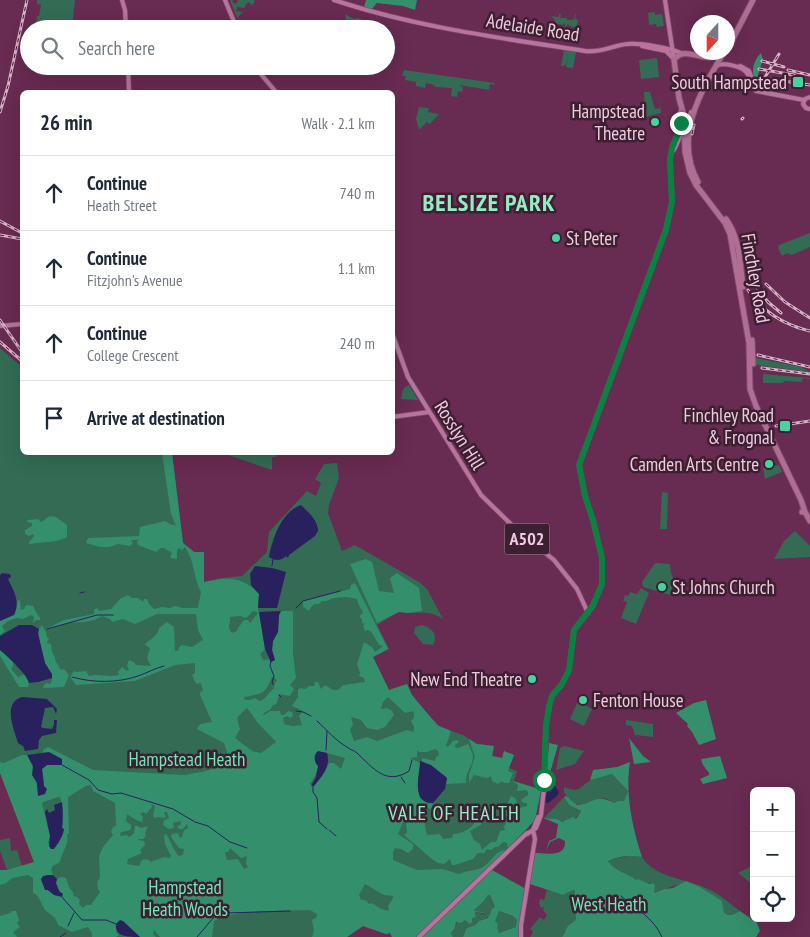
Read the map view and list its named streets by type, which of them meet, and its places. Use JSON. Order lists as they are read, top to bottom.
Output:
{
  "streets": {
    "highway": ["Adelaide Road", "Finchley Road"],
    "main road": ["Rosslyn Hill", "A502"]
  },
  "crossings": [
    ["Adelaide Road", "Finchley Road"]
  ],
  "districts": ["BELSIZE PARK", "VALE OF HEALTH"],
  "parks": ["Hampstead Heath", "Hampstead Heath Woods", "West Heath"],
  "places": {
    "transit": ["South Hampstead", "Finchley Road & Frognal"],
    "other": [
      "Hampstead Theatre",
      "St Peter",
      "Camden Arts Centre",
      "St Johns Church",
      "New End Theatre",
      "Fenton House"
    ]
  },
  "north": "bottom",
  "page": {
    "search": "Search here",
    "heading": ["26 min", "Walk · 2.1 km"],
    "list": [
      ["Continue", "Heath Street", "740 m"],
      ["Continue", "Fitzjohn's Avenue", "1.1 km"],
      ["Continue", "College Crescent", "240 m"],
      "Arrive at destination"
    ],
    "map_buttons": ["+", "−"]
  }
}
